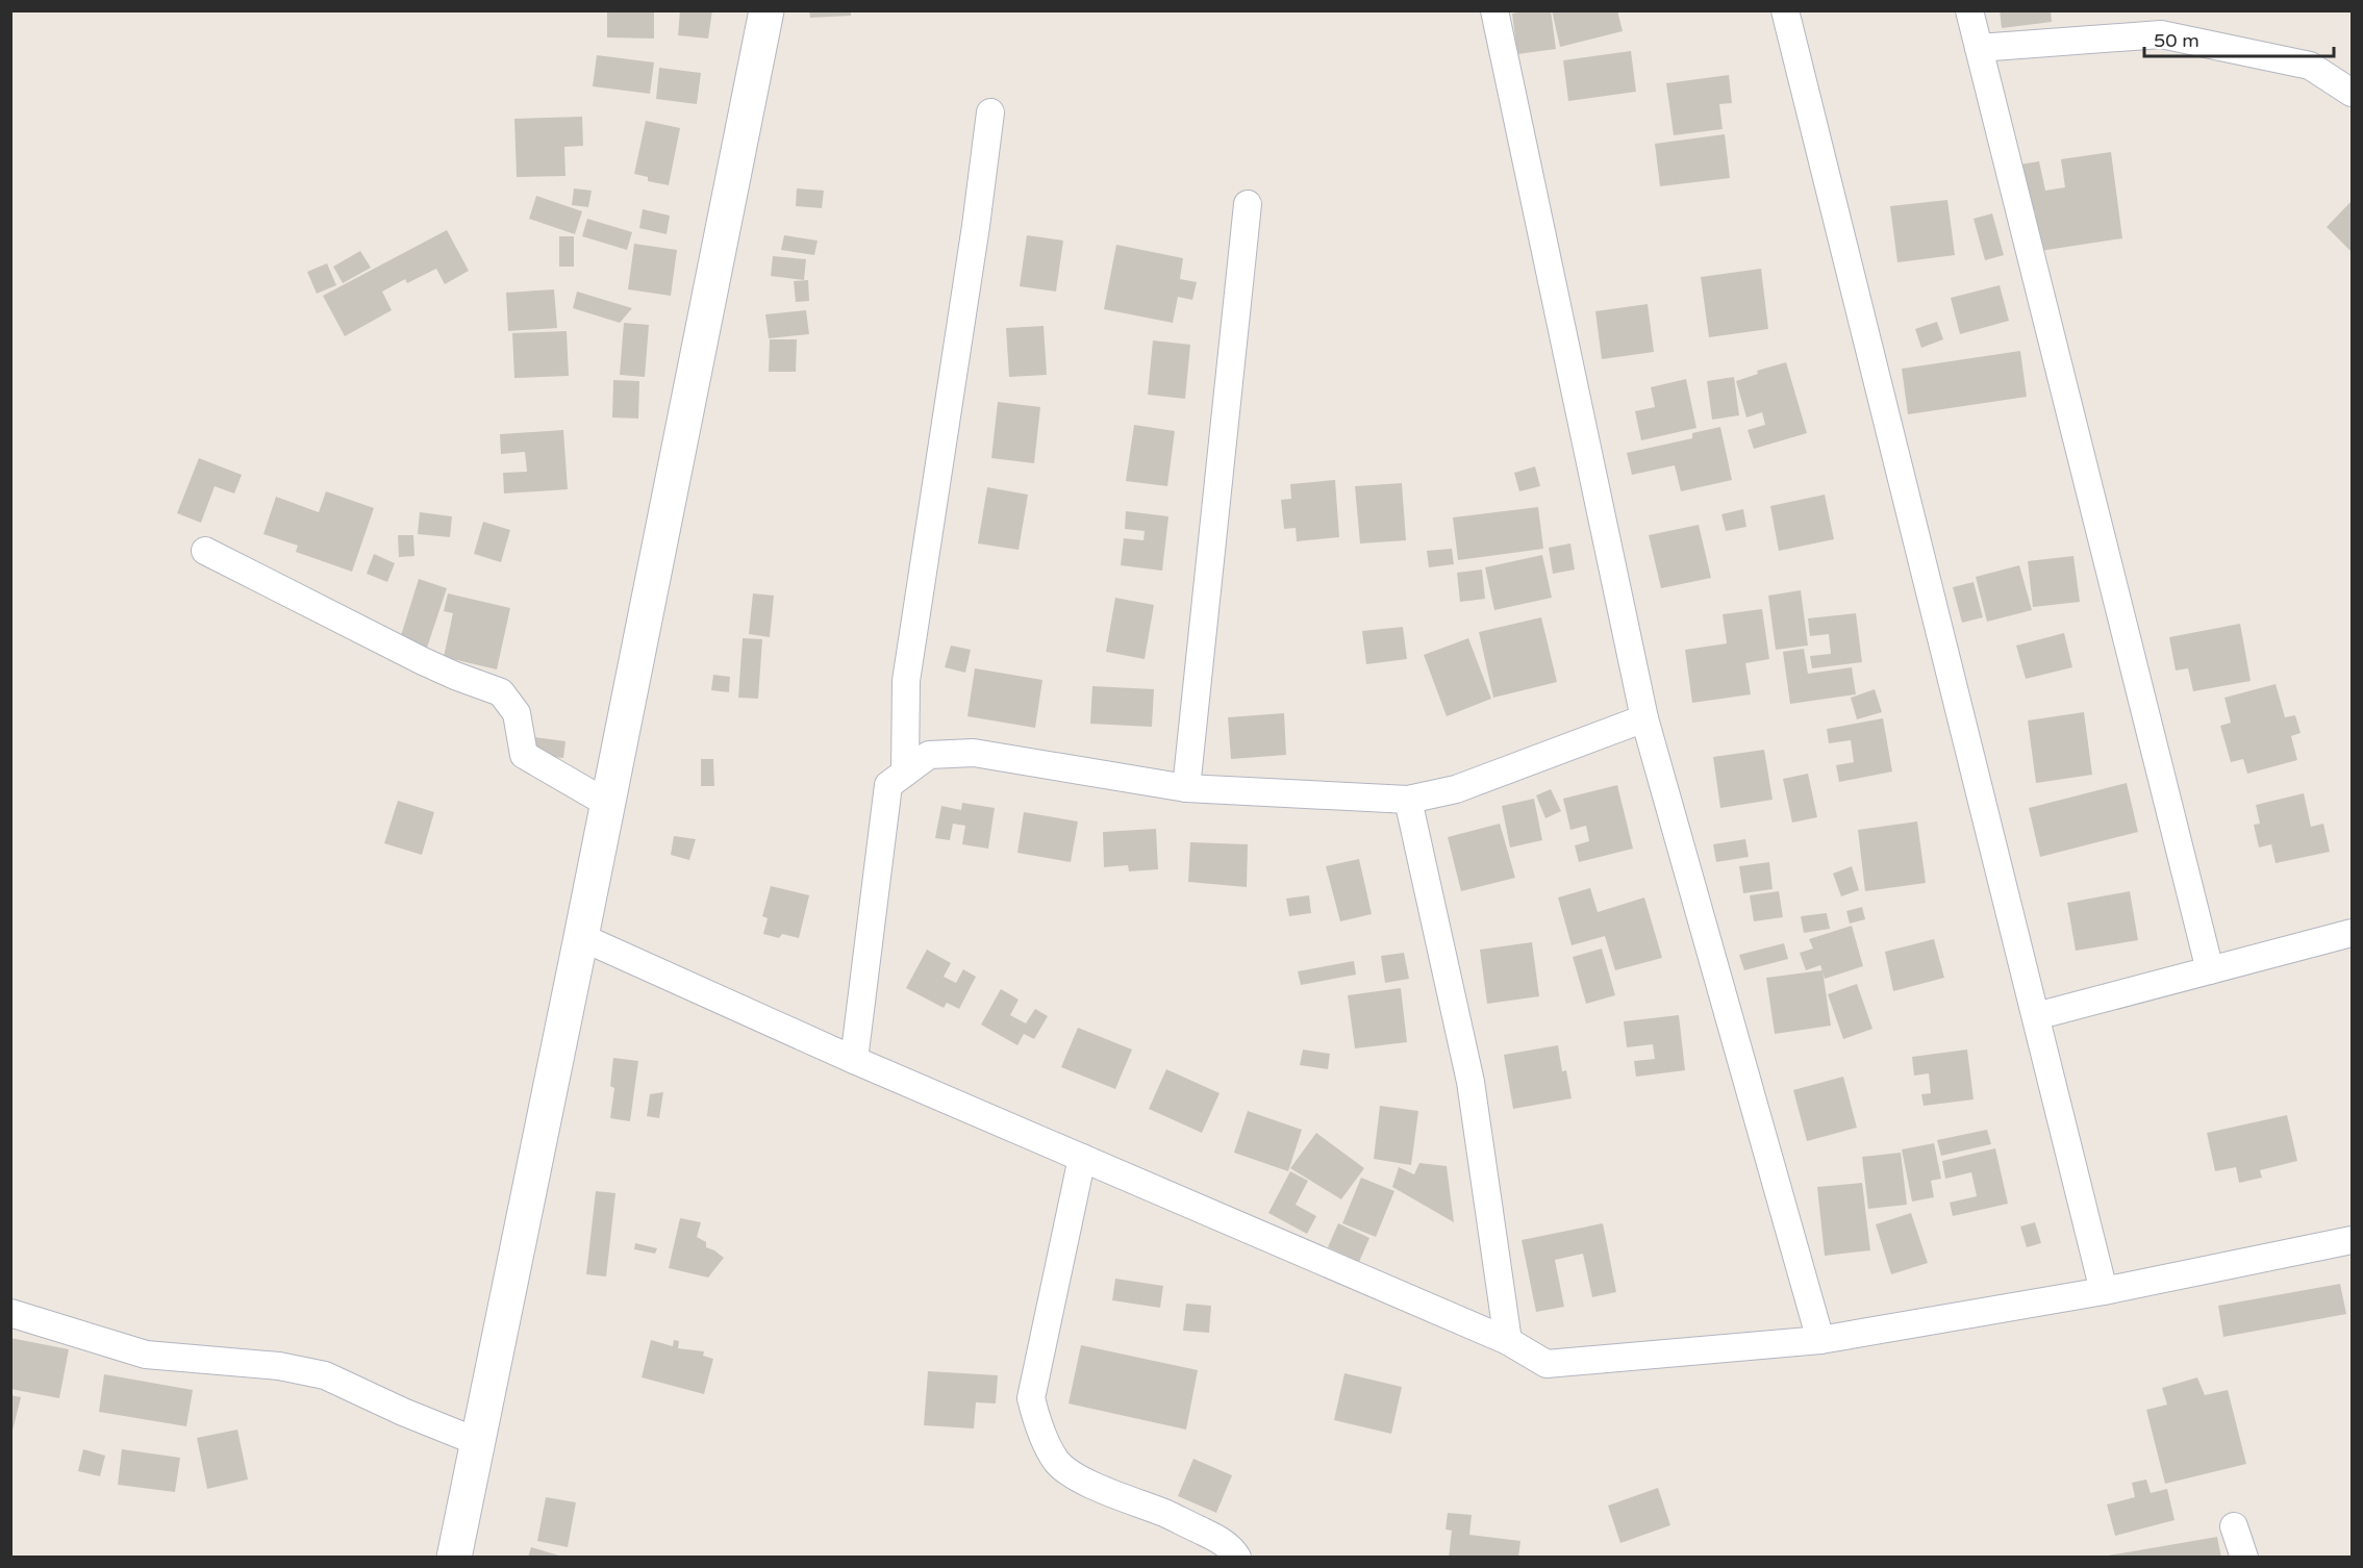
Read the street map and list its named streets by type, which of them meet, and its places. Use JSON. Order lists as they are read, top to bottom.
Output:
{
  "scale_bar": "50 m"
}
